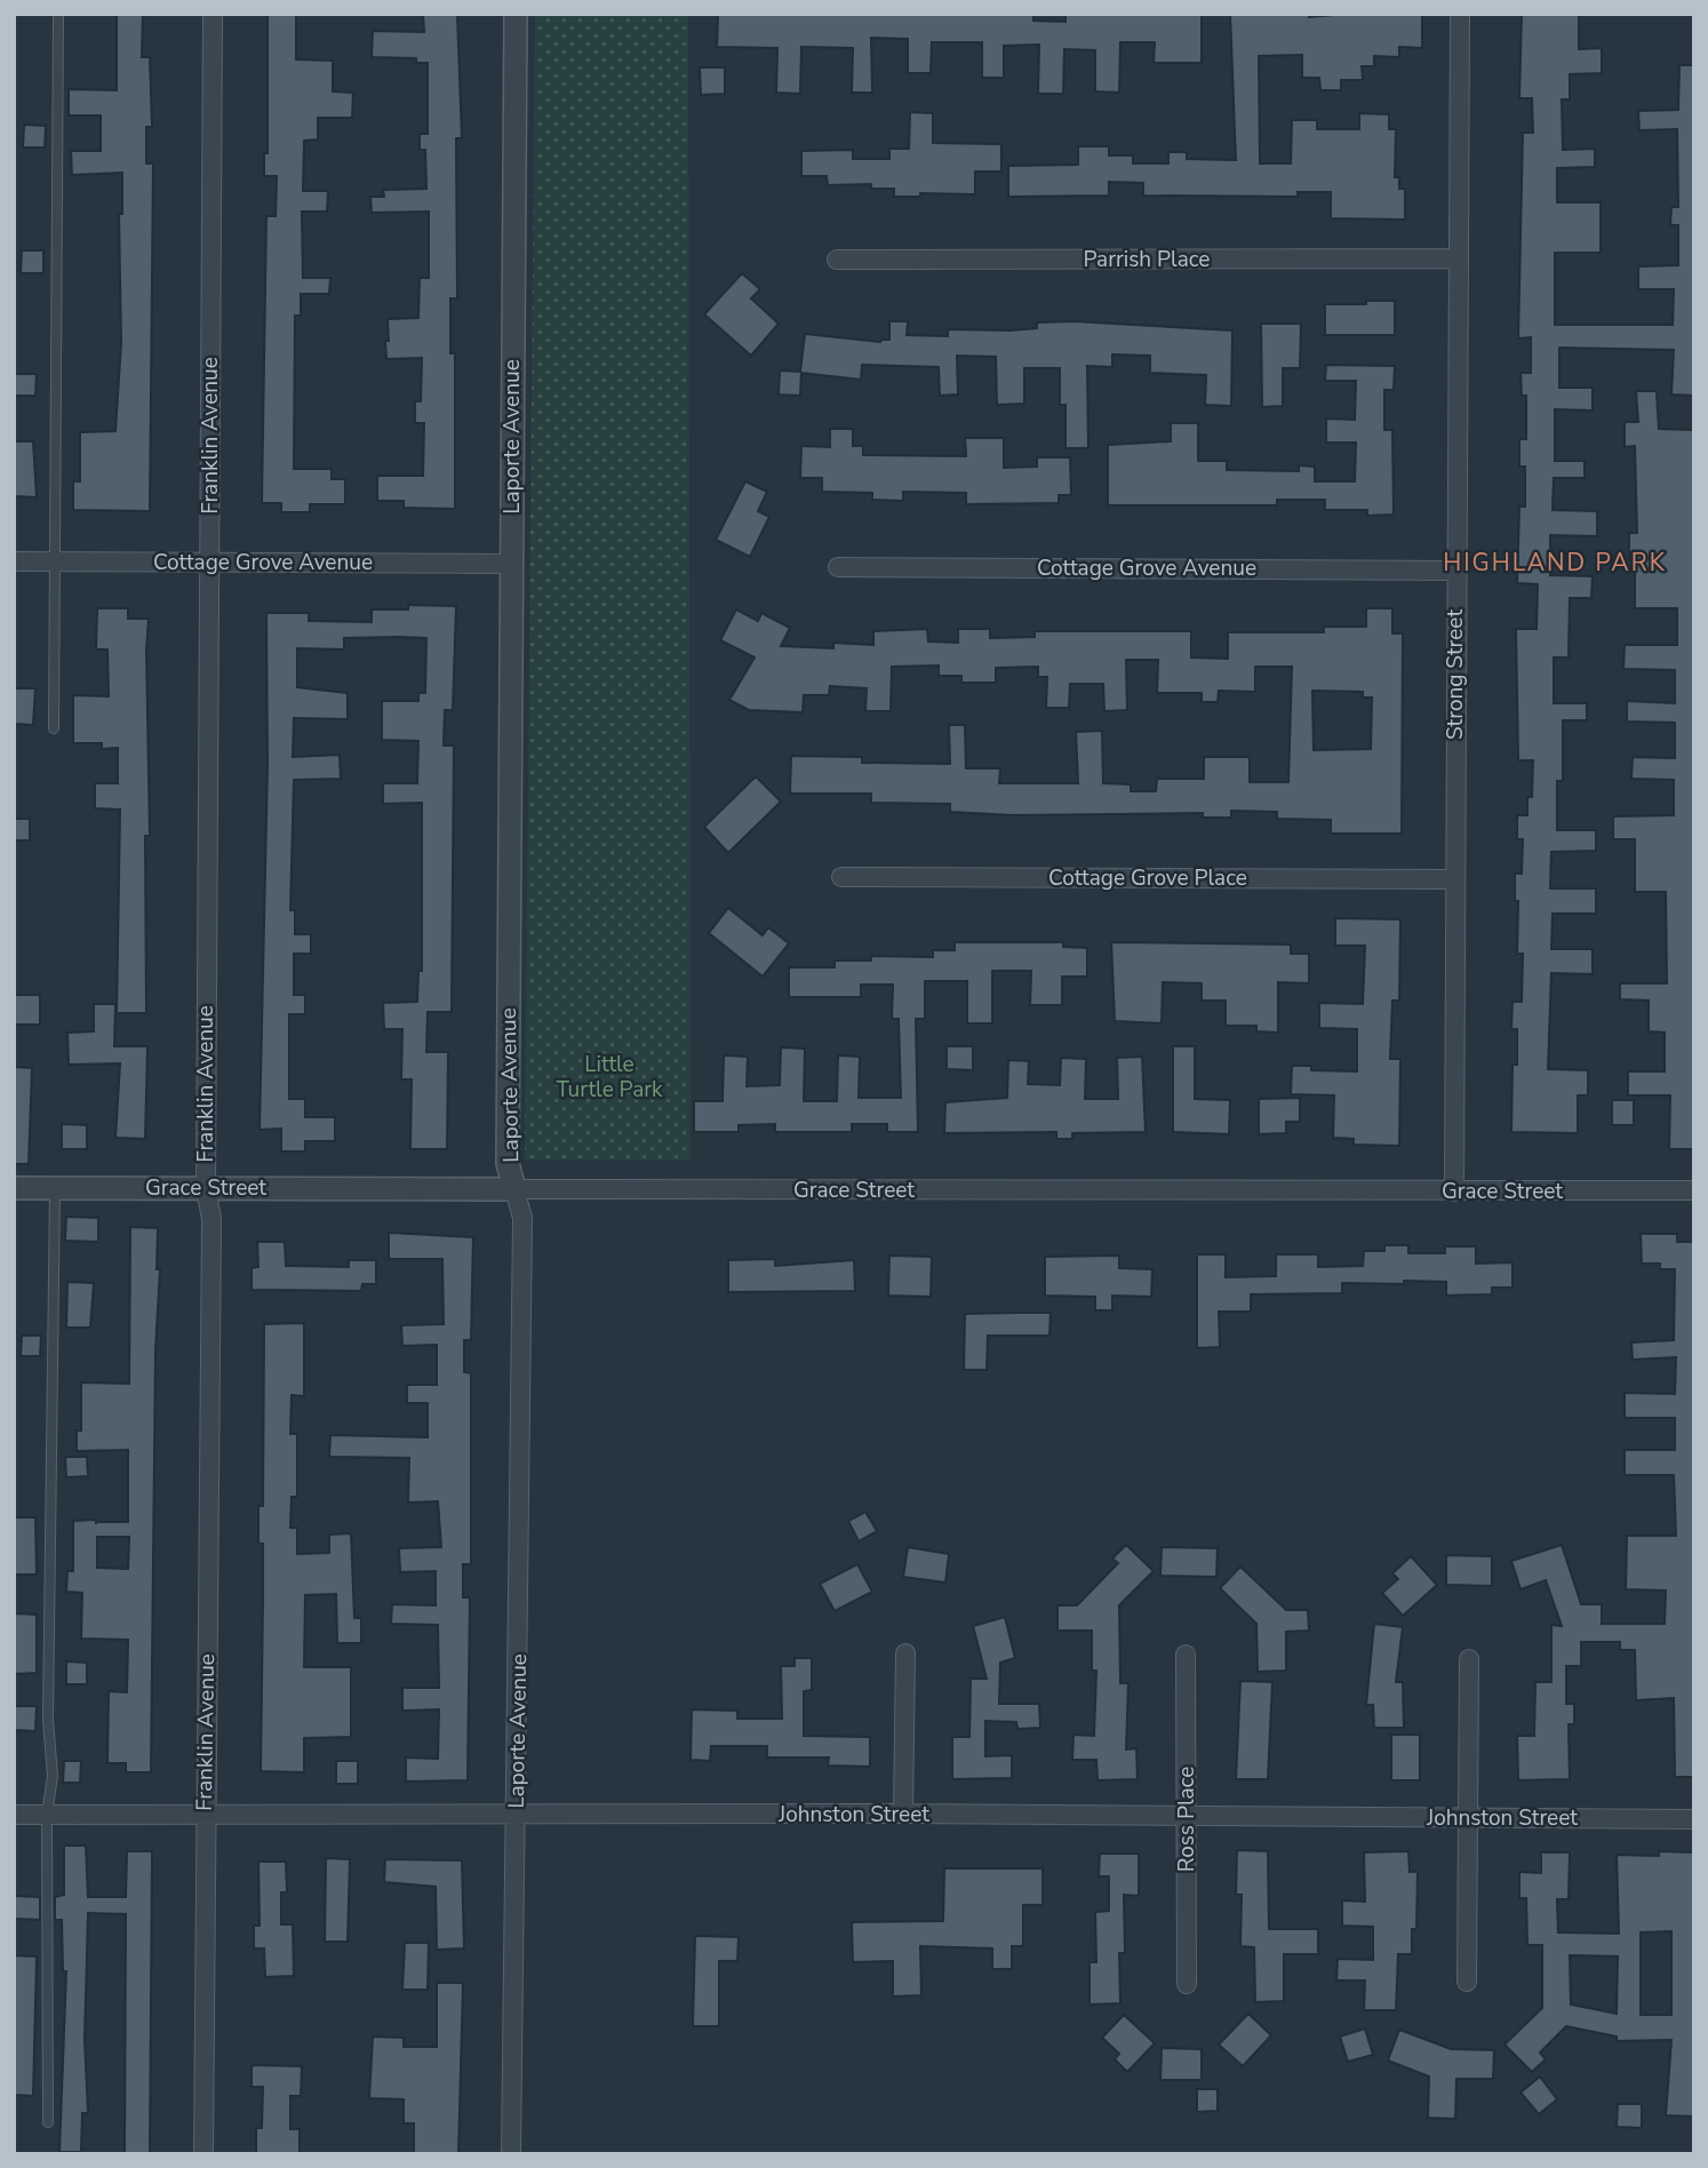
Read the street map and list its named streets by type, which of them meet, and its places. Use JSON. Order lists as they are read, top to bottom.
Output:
{
  "streets": {
    "street": [
      "Parrish Place",
      "Franklin Avenue",
      "Laporte Avenue",
      "Cottage Grove Avenue",
      "Strong Street",
      "Cottage Grove Place",
      "Grace Street",
      "Johnston Street",
      "Ross Place"
    ]
  },
  "crossings": [
    ["Parrish Place", "Strong Street"],
    ["Franklin Avenue", "Cottage Grove Avenue"],
    ["Franklin Avenue", "Grace Street"],
    ["Franklin Avenue", "Johnston Street"],
    ["Laporte Avenue", "Cottage Grove Avenue"],
    ["Laporte Avenue", "Grace Street"],
    ["Laporte Avenue", "Johnston Street"],
    ["Cottage Grove Avenue", "Strong Street"],
    ["Strong Street", "Cottage Grove Place"],
    ["Strong Street", "Grace Street"],
    ["Johnston Street", "Ross Place"]
  ],
  "districts": ["HIGHLAND PARK"],
  "parks": ["Little Turtle Park"]
}
